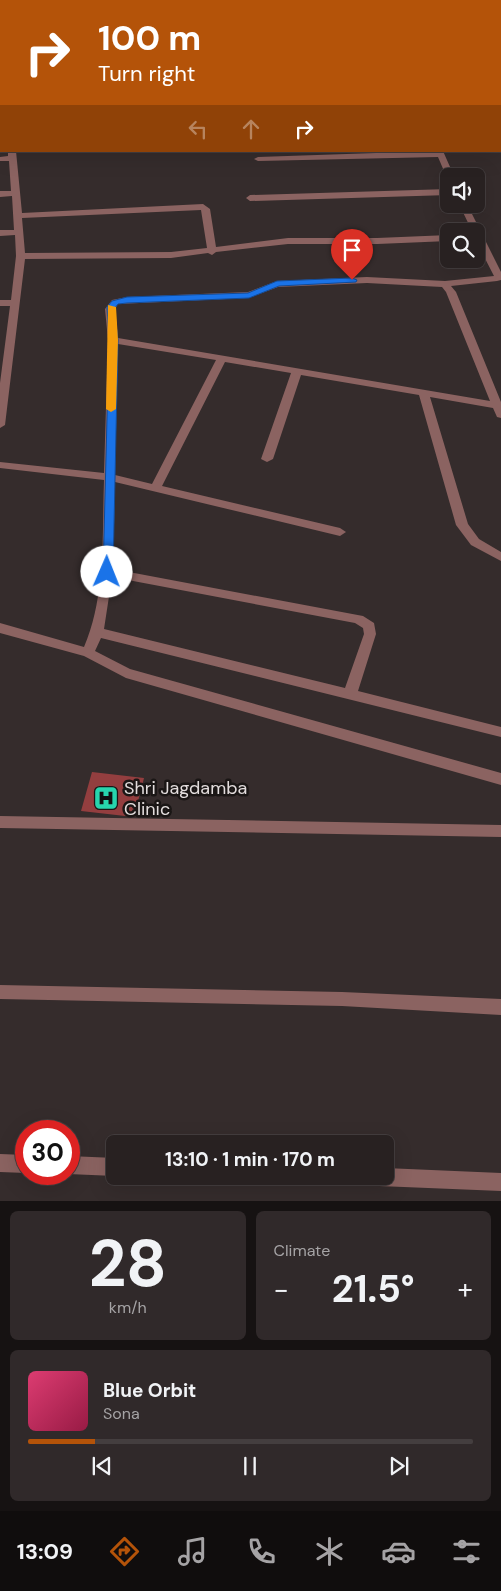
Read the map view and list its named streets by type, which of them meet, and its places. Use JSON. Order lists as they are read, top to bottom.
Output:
{
  "places": {
    "hospital": ["Shri Jagdamba Clinic"]
  },
  "page": {
    "turn": ["100 m", "Turn right"],
    "limit": "30",
    "trip": "13:10 · 1 min · 170 m",
    "tile": [
      ["28", "km/h"],
      "Climate"
    ],
    "heat": ["−", "21.5°", "+"],
    "song": ["Blue Orbit", "Sona"],
    "tabs": "13:09"
  }
}
